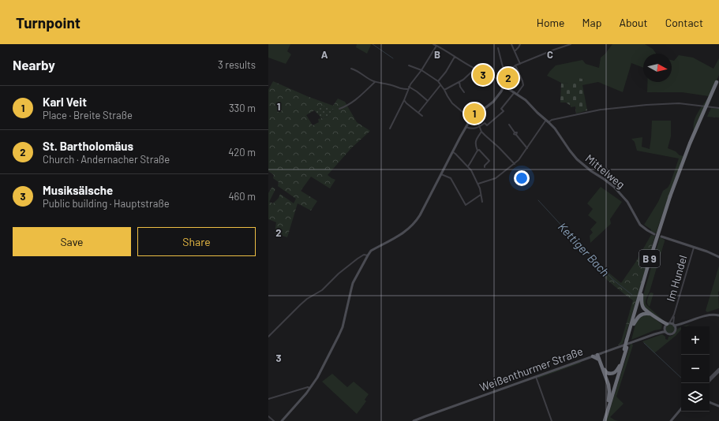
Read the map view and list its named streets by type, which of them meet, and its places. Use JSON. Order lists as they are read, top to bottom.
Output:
{
  "streets": {
    "highway": ["B 9"],
    "street": ["Mittelweg", "Im Hundel", "Weißenthurmer Straße"]
  },
  "crossings": [
    ["B 9", "Weißenthurmer Straße"],
    ["Im Hundel", "Weißenthurmer Straße"]
  ],
  "water": ["Kettiger Bach"],
  "north": "right",
  "page": {
    "header": "Turnpoint",
    "nav": [
      "Home",
      "Map",
      "About",
      "Contact"
    ],
    "heading": ["Nearby", "3 results"],
    "pins": ["3", "2", "1"],
    "list": [
      {
        "mark": "1",
        "name": "Karl Veit",
        "note": "Place · Breite Straße",
        "value": "330 m"
      },
      {
        "mark": "2",
        "name": "St. Bartholomäus",
        "note": "Church · Andernacher Straße",
        "value": "420 m"
      },
      {
        "mark": "3",
        "name": "Musiksälsche",
        "note": "Public building · Hauptstraße",
        "value": "460 m"
      }
    ],
    "buttons": ["Save", "Share"],
    "map_buttons": ["+", "−"]
  },
  "grid": {
    "columns": ["A", "B", "C"],
    "rows": ["1", "2", "3"]
  }
}
